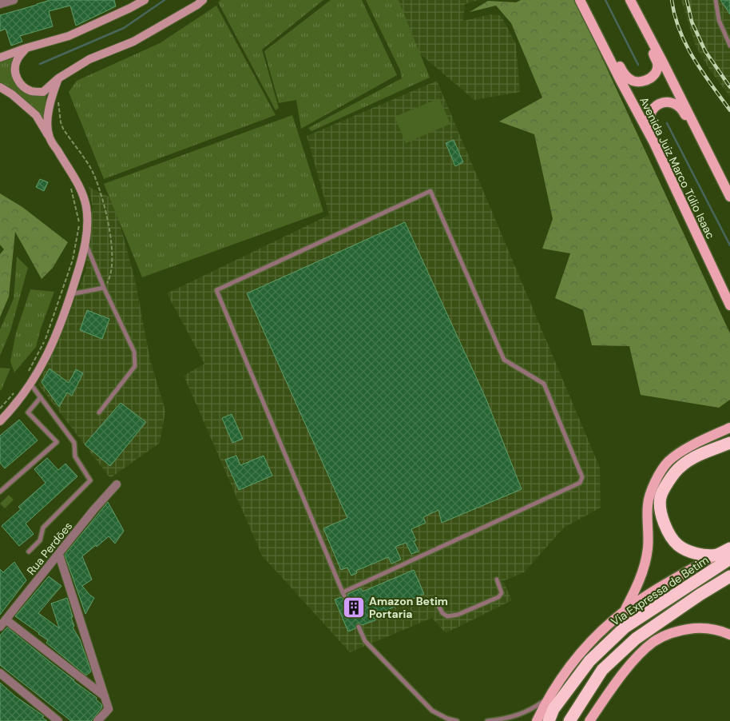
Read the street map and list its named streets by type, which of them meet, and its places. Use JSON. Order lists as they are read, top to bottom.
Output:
{
  "streets": {
    "highway": ["Via Expressa de Betim"],
    "main road": ["Avenida Juiz Marco Túlio Isaac"],
    "street": ["Rua Perdões"]
  },
  "places": {
    "building": ["Amazon Betim Portaria"]
  }
}
